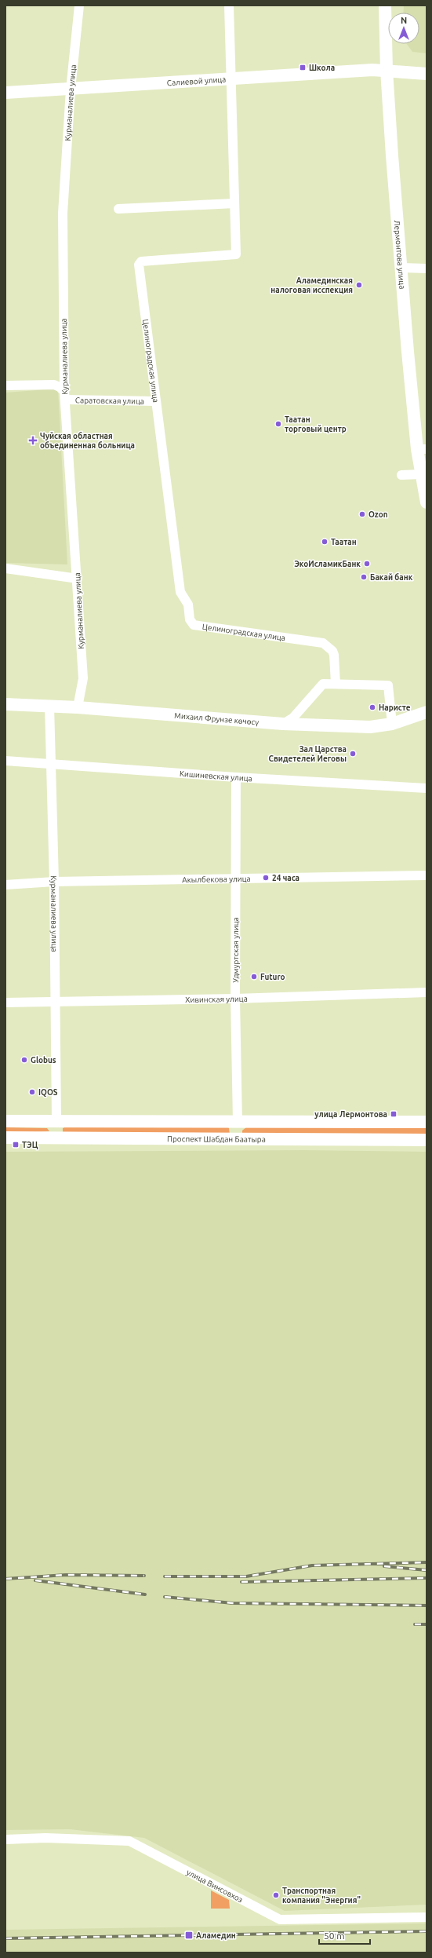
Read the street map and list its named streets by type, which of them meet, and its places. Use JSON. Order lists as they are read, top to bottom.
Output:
{
  "streets": {
    "main road": [
      "Салиевой улица",
      "Лермонтова улица",
      "Михаил Фрунзе көчөсү",
      "Проспект Шабдан Баатыра"
    ],
    "street": [
      "Курманалиева улица",
      "Целиноградская улица",
      "Саратовская улица",
      "Кишиневская улица",
      "Акылбекова улица",
      "Удмуртская улица",
      "Хивинская улица",
      "улица Винсовхоз"
    ]
  },
  "crossings": [
    ["Салиевой улица", "Курманалиева улица"],
    ["Салиевой улица", "Лермонтова улица"],
    ["Салиевой улица", "Целиноградская улица"],
    ["Курманалиева улица", "Саратовская улица"],
    ["Курманалиева улица", "Михаил Фрунзе көчөсү"],
    ["Курманалиева улица", "Кишиневская улица"],
    ["Курманалиева улица", "Акылбекова улица"],
    ["Курманалиева улица", "Хивинская улица"],
    ["Целиноградская улица", "Саратовская улица"],
    ["Кишиневская улица", "Удмуртская улица"],
    ["Акылбекова улица", "Удмуртская улица"],
    ["Удмуртская улица", "Хивинская улица"]
  ],
  "places": {
    "transit": [
      "Школа",
      "улица Лермонтова",
      "ТЭЦ",
      "Аламедин"
    ],
    "other": [
      "Аламединская налоговая исспекция",
      "Таатан торговый центр",
      "Ozon",
      "Таатан",
      "ЭкоИсламикБанк",
      "Бакай банк",
      "Наристе",
      "Зал Царства Свидетелей Иеговы",
      "24 часа",
      "Futuro",
      "Globus",
      "IQOS",
      "Транспортная компания \"Энергия\""
    ],
    "health": ["Чуйская областная объединенная больница"]
  },
  "scale_bar": "50 m",
  "north": "top"
}
